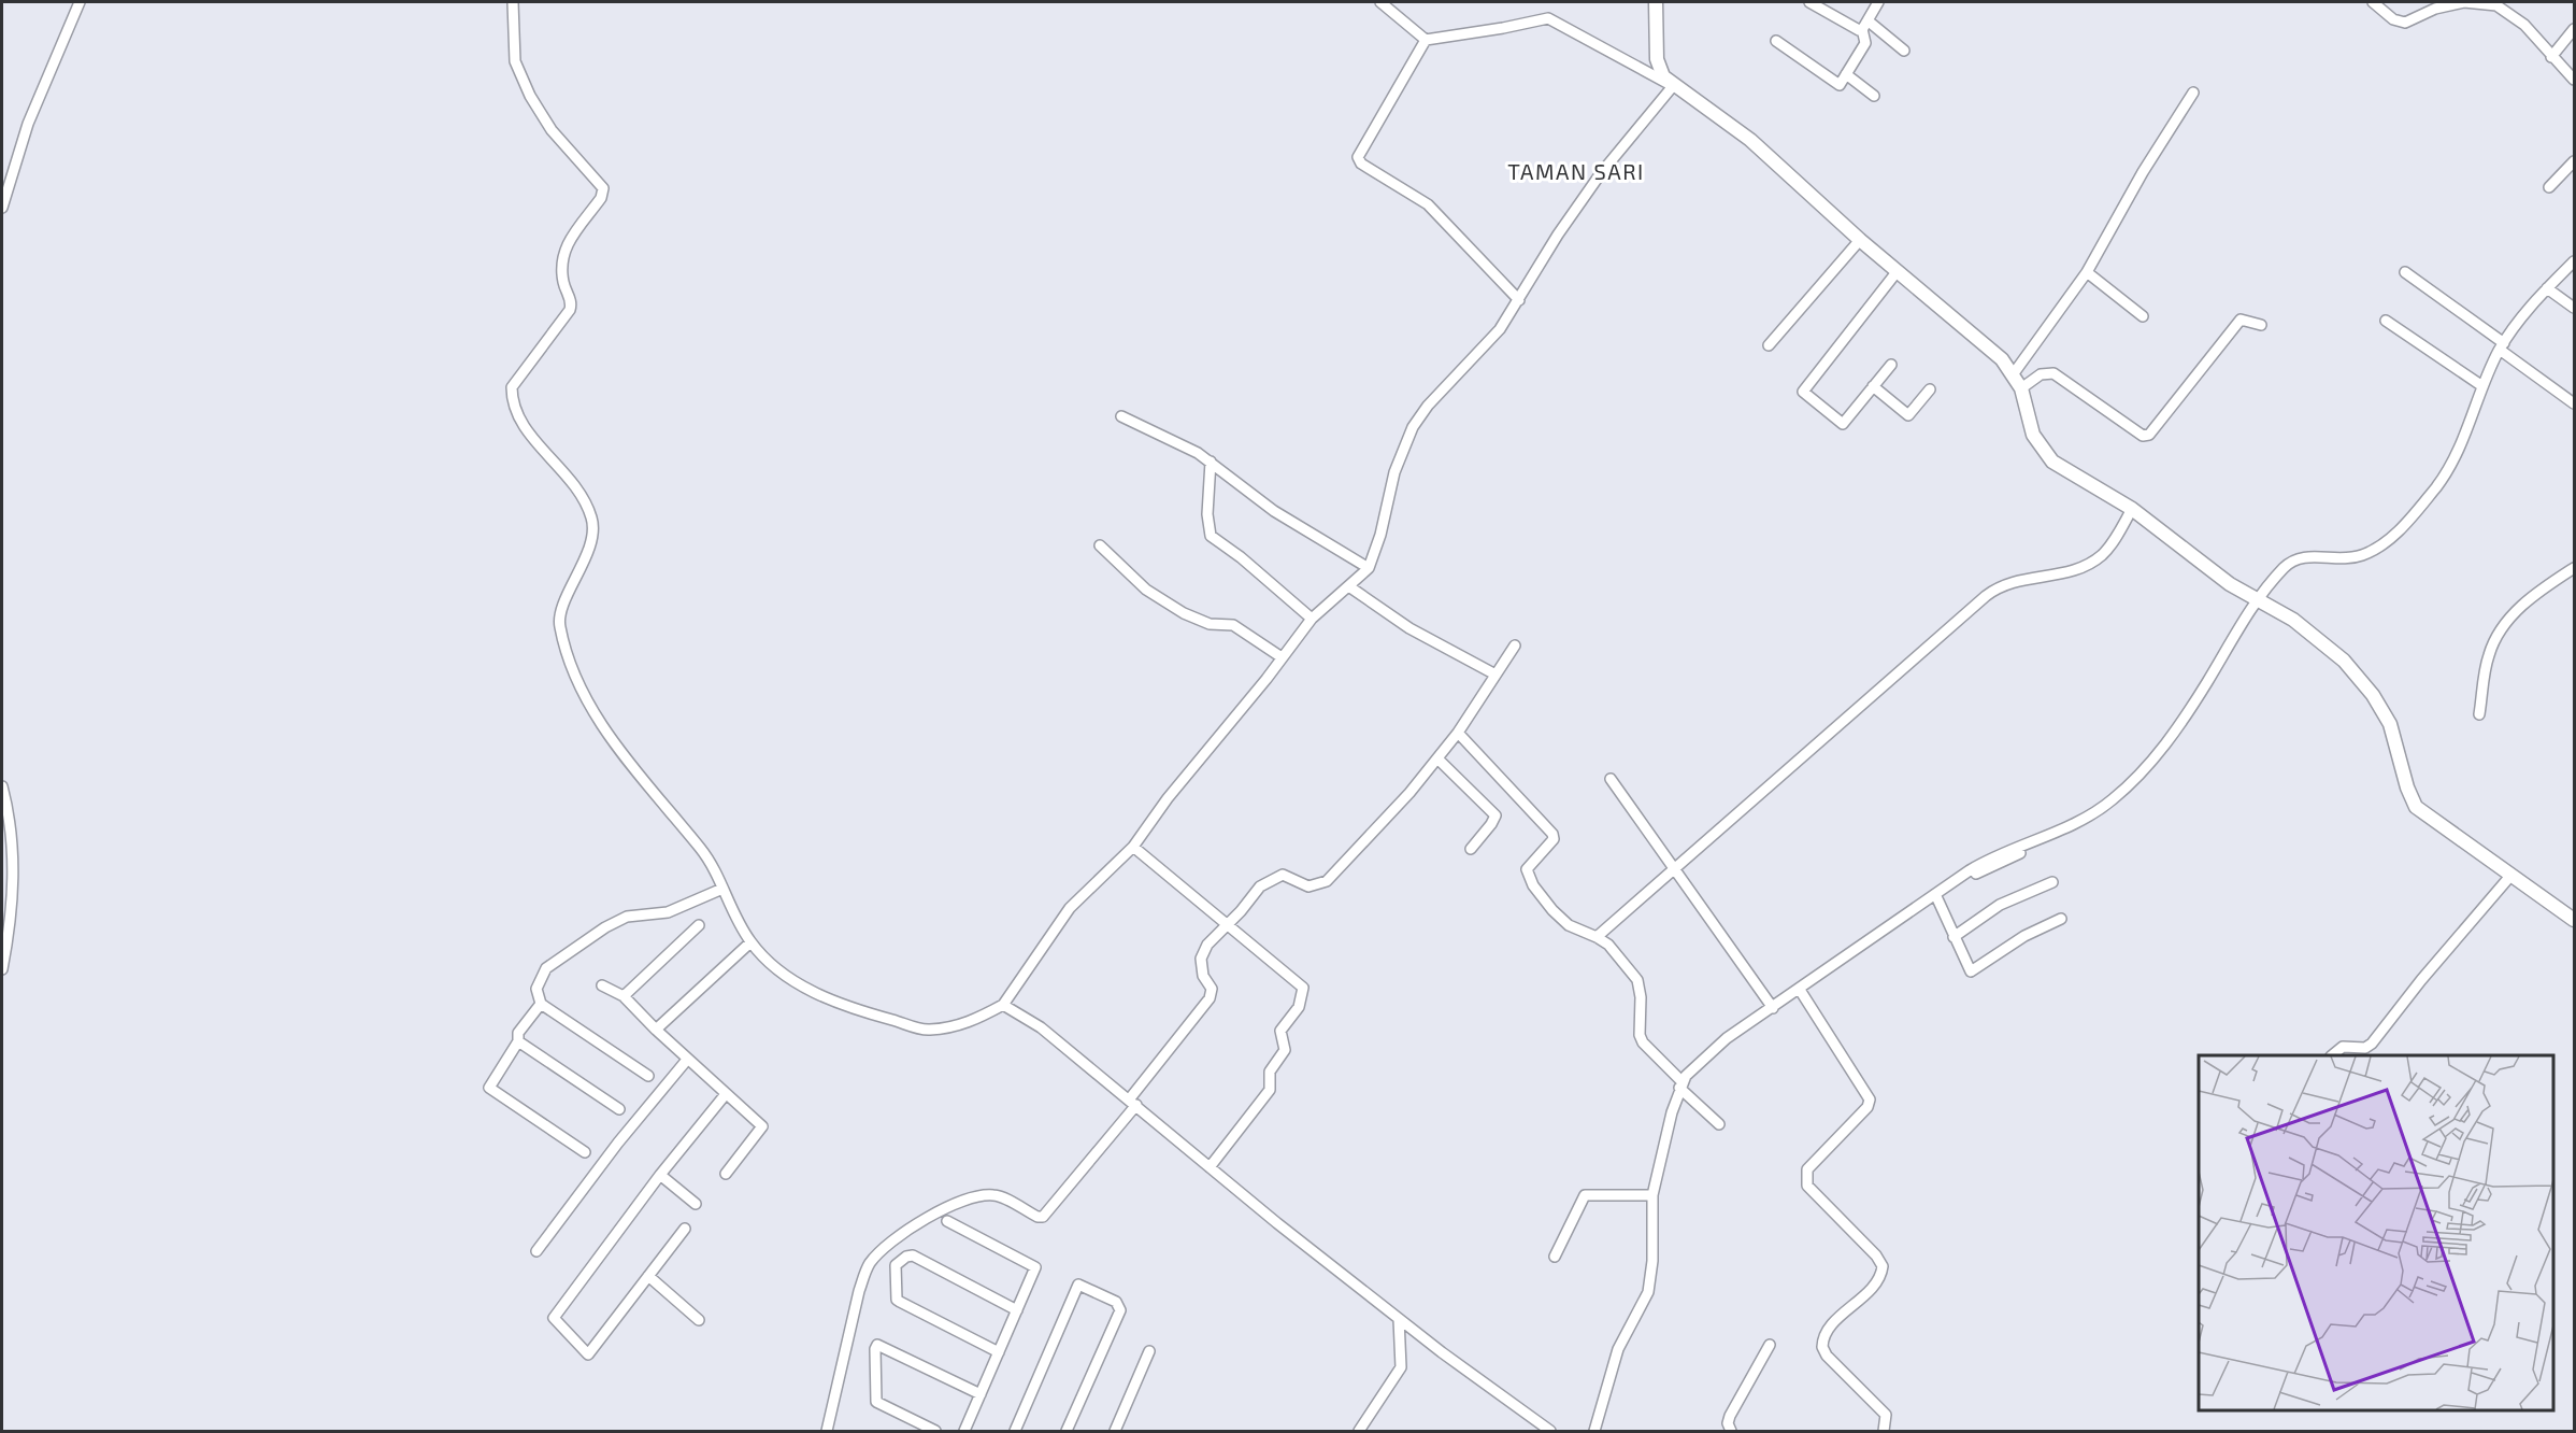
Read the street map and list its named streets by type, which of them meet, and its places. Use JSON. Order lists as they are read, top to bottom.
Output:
{
  "districts": ["TAMAN SARI"]
}
